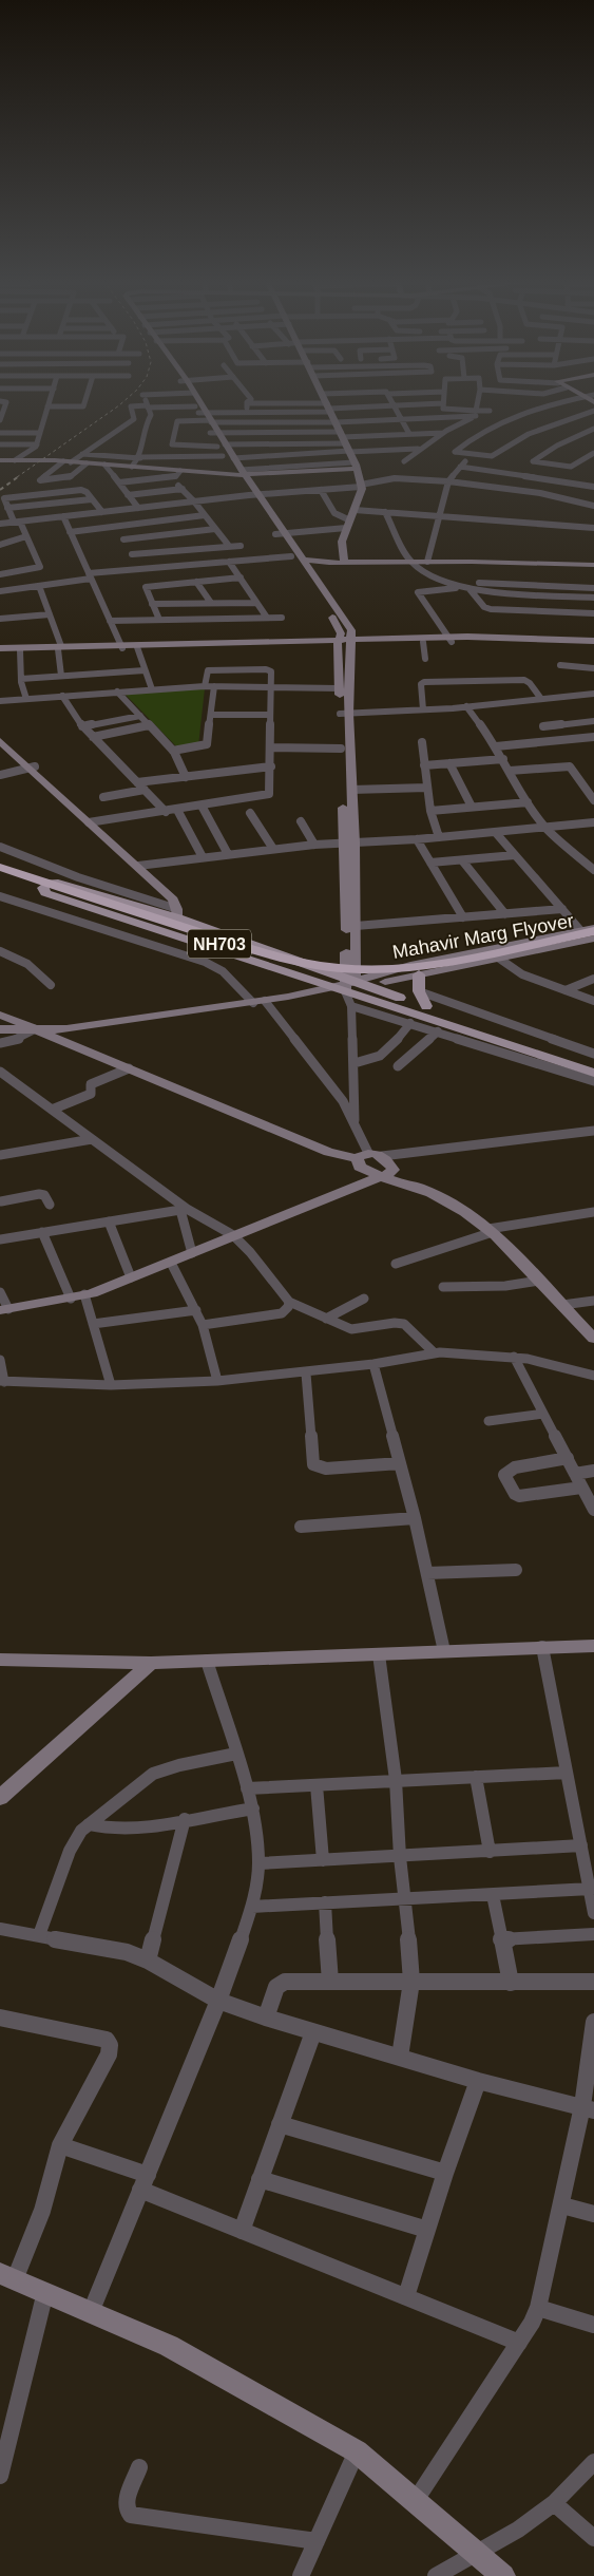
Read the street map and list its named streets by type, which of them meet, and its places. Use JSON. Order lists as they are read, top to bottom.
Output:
{
  "streets": {
    "highway": ["Mahavir Marg Flyover", "NH703"]
  },
  "crossings": [
    ["Mahavir Marg Flyover", "NH703"]
  ]
}
